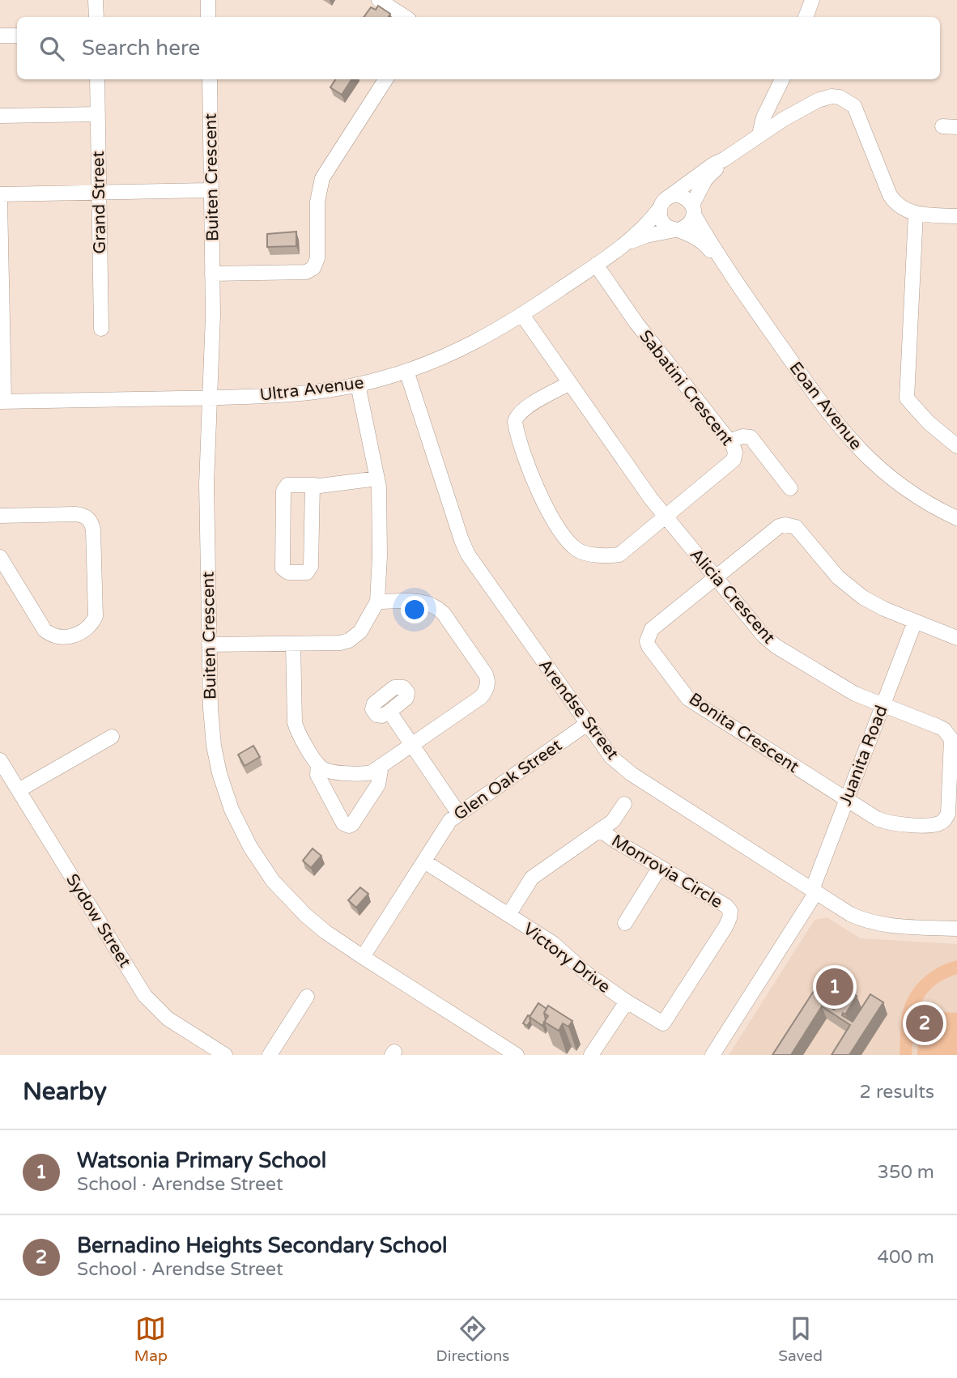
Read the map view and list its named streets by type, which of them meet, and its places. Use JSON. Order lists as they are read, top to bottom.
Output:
{
  "streets": {
    "street": [
      "Buiten Crescent",
      "Grand Street",
      "Sabatini Crescent",
      "Ultra Avenue",
      "Eoan Avenue",
      "Alicia Crescent",
      "Arendse Street",
      "Bonita Crescent",
      "Juanita Road",
      "Glen Oak Street",
      "Monrovia Circle",
      "Sydow Street",
      "Victory Drive"
    ]
  },
  "crossings": [
    ["Buiten Crescent", "Ultra Avenue"],
    ["Buiten Crescent", "Glen Oak Street"],
    ["Sabatini Crescent", "Ultra Avenue"],
    ["Sabatini Crescent", "Alicia Crescent"],
    ["Ultra Avenue", "Eoan Avenue"],
    ["Ultra Avenue", "Alicia Crescent"],
    ["Ultra Avenue", "Arendse Street"],
    ["Alicia Crescent", "Bonita Crescent"],
    ["Alicia Crescent", "Juanita Road"],
    ["Arendse Street", "Juanita Road"],
    ["Arendse Street", "Glen Oak Street"],
    ["Bonita Crescent", "Juanita Road"],
    ["Glen Oak Street", "Victory Drive"],
    ["Monrovia Circle", "Victory Drive"]
  ],
  "page": {
    "search": "Search here",
    "pins": ["1", "2"],
    "heading": ["Nearby", "2 results"],
    "list": [
      {
        "mark": "1",
        "name": "Watsonia Primary School",
        "note": "School · Arendse Street",
        "value": "350 m"
      },
      {
        "mark": "2",
        "name": "Bernadino Heights Secondary School",
        "note": "School · Arendse Street",
        "value": "400 m"
      }
    ],
    "nav": ["Map", "Directions", "Saved"]
  }
}
